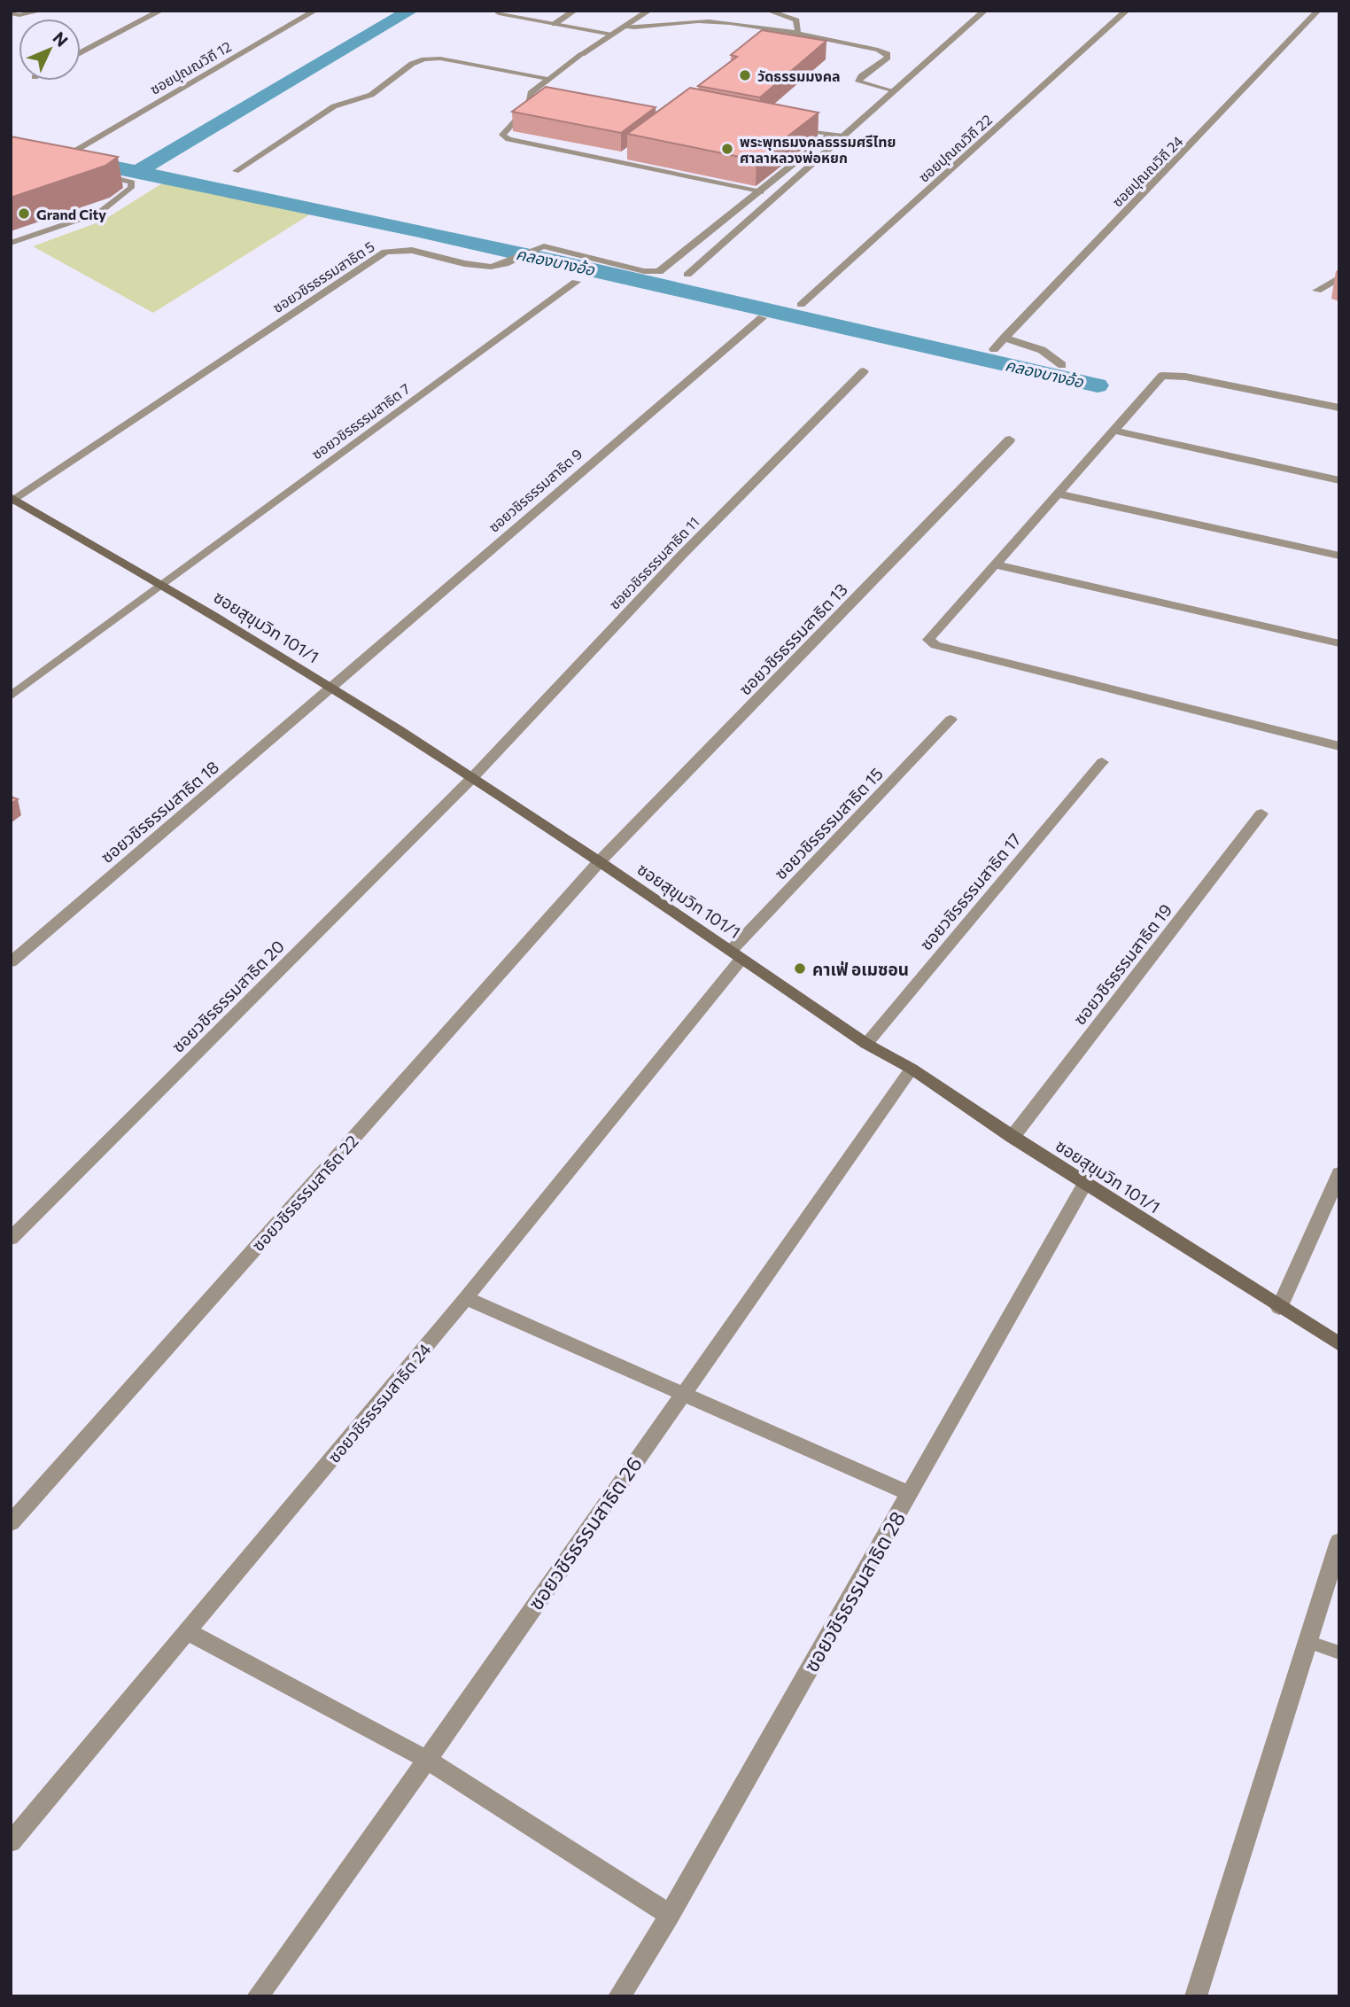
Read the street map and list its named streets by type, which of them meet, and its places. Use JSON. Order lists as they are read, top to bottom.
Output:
{
  "streets": {
    "street": [
      "ซอยปุณณวิถี 12",
      "ซอยปุณณวิถี 22",
      "ซอยปุณณวิถี 24",
      "ซอยวชิรธรรมสาธิต 5",
      "ซอยวชิรธรรมสาธิต 7",
      "ซอยวชิรธรรมสาธิต 9",
      "ซอยวชิรธรรมสาธิต 11",
      "ซอยสุขุมวิท 101/1",
      "ซอยวชิรธรรมสาธิต 13",
      "ซอยวชิรธรรมสาธิต 18",
      "ซอยวชิรธรรมสาธิต 15",
      "ซอยวชิรธรรมสาธิต 17",
      "ซอยวชิรธรรมสาธิต 19",
      "ซอยวชิรธรรมสาธิต 20",
      "ซอยวชิรธรรมสาธิต 22",
      "ซอยวชิรธรรมสาธิต 24",
      "ซอยวชิรธรรมสาธิต 26",
      "ซอยวชิรธรรมสาธิต 28"
    ]
  },
  "crossings": [
    ["ซอยวชิรธรรมสาธิต 5", "ซอยสุขุมวิท 101/1"],
    ["ซอยวชิรธรรมสาธิต 7", "ซอยสุขุมวิท 101/1"],
    ["ซอยวชิรธรรมสาธิต 9", "ซอยสุขุมวิท 101/1"],
    ["ซอยวชิรธรรมสาธิต 9", "ซอยวชิรธรรมสาธิต 18"],
    ["ซอยวชิรธรรมสาธิต 11", "ซอยสุขุมวิท 101/1"],
    ["ซอยวชิรธรรมสาธิต 11", "ซอยวชิรธรรมสาธิต 20"],
    ["ซอยสุขุมวิท 101/1", "ซอยวชิรธรรมสาธิต 13"],
    ["ซอยสุขุมวิท 101/1", "ซอยวชิรธรรมสาธิต 18"],
    ["ซอยสุขุมวิท 101/1", "ซอยวชิรธรรมสาธิต 15"],
    ["ซอยสุขุมวิท 101/1", "ซอยวชิรธรรมสาธิต 17"],
    ["ซอยสุขุมวิท 101/1", "ซอยวชิรธรรมสาธิต 19"],
    ["ซอยสุขุมวิท 101/1", "ซอยวชิรธรรมสาธิต 20"],
    ["ซอยสุขุมวิท 101/1", "ซอยวชิรธรรมสาธิต 22"],
    ["ซอยสุขุมวิท 101/1", "ซอยวชิรธรรมสาธิต 24"],
    ["ซอยสุขุมวิท 101/1", "ซอยวชิรธรรมสาธิต 26"],
    ["ซอยสุขุมวิท 101/1", "ซอยวชิรธรรมสาธิต 28"],
    ["ซอยวชิรธรรมสาธิต 13", "ซอยวชิรธรรมสาธิต 22"],
    ["ซอยวชิรธรรมสาธิต 15", "ซอยวชิรธรรมสาธิต 24"]
  ],
  "water": ["คลองบางอ้อ"],
  "places": [
    "วัดธรรมมงคล",
    "พระพุทธมงคลธรรมศรีไทย ศาลาหลวงพ่อหยก",
    "Grand City",
    "คาเฟ่ อเมซอน"
  ],
  "north": "top right"
}
